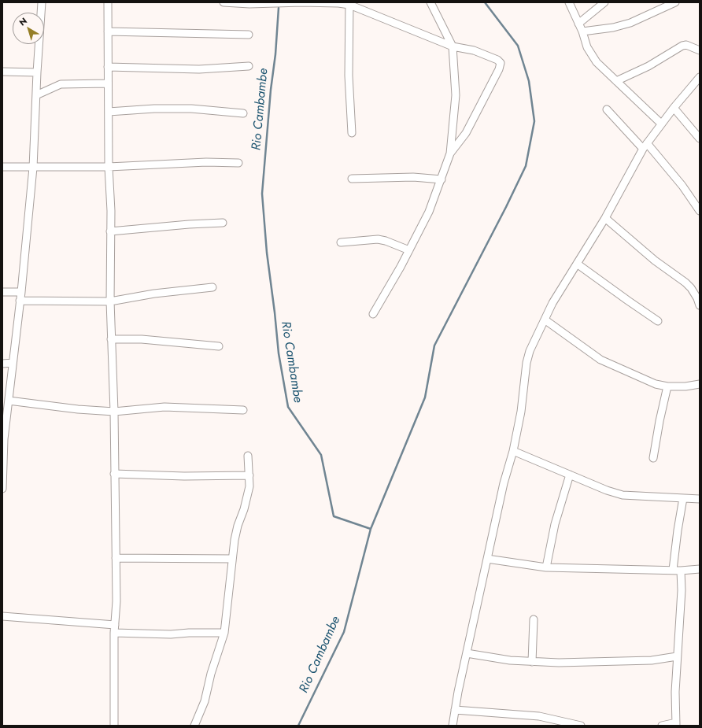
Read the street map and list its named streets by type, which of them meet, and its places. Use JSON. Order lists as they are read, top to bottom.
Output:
{
  "water": ["Rio Cambambe"],
  "north": "top left"
}
